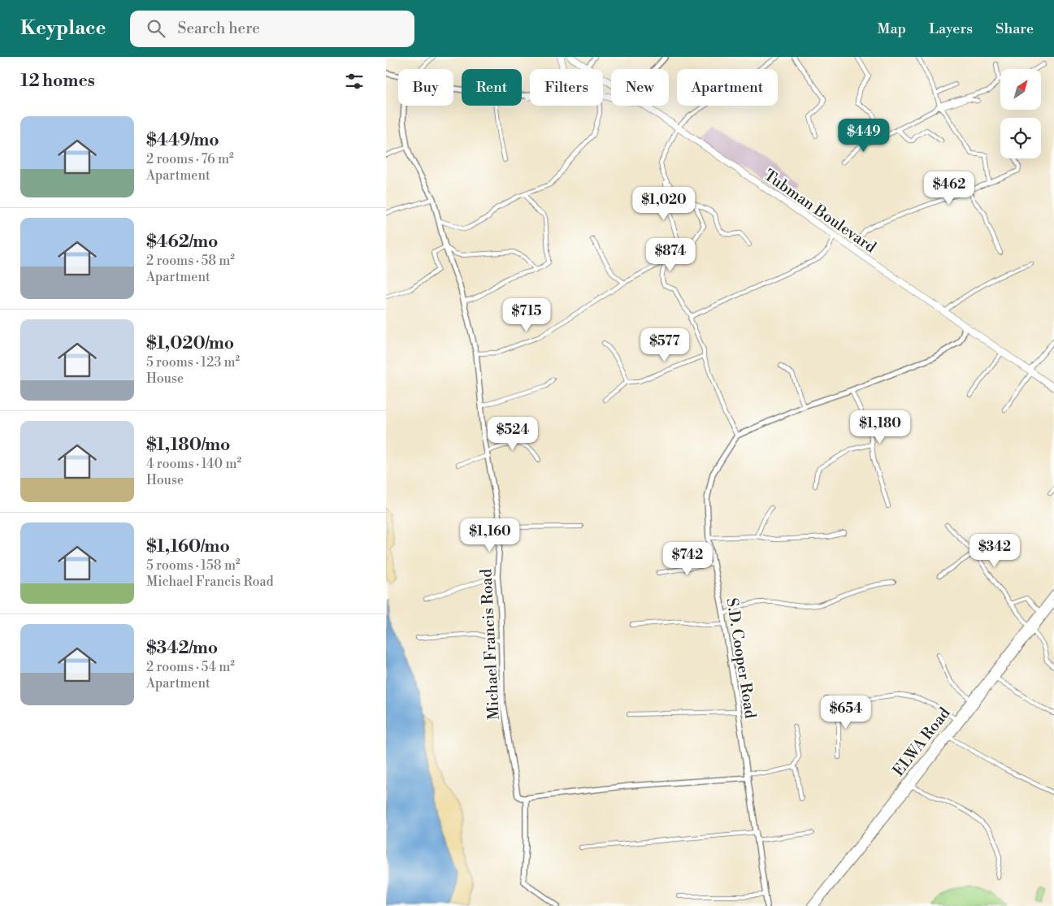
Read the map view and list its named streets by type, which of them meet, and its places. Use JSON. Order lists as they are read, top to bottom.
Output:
{
  "streets": {
    "highway": ["Tubman Boulevard"],
    "main road": ["ELWA Road"],
    "street": ["Michael Francis Road", "S.D. Cooper Road"]
  },
  "north": "top right",
  "page": {
    "header": "Keyplace",
    "search": "Search here",
    "nav": ["Map", "Layers", "Share"],
    "heading": "12 homes",
    "chip": [
      "Buy",
      "Rent",
      "Filters",
      "New",
      "Apartment"
    ],
    "list": [
      {
        "name": "$449/mo",
        "note": "2 rooms · 76 m² · Apartment"
      },
      {
        "name": "$462/mo",
        "note": "2 rooms · 58 m² · Apartment"
      },
      {
        "name": "$1,020/mo",
        "note": "5 rooms · 123 m² · House"
      },
      {
        "name": "$1,180/mo",
        "note": "4 rooms · 140 m² · House"
      },
      {
        "name": "$1,160/mo",
        "note": "5 rooms · 158 m² · Michael Francis Road"
      },
      {
        "name": "$342/mo",
        "note": "2 rooms · 54 m² · Apartment"
      }
    ],
    "price": [
      "$449",
      "$462",
      "$1,020",
      "$874",
      "$715",
      "$577",
      "$1,180",
      "$524",
      "$1,160",
      "$342",
      "$742",
      "$654"
    ]
  }
}
